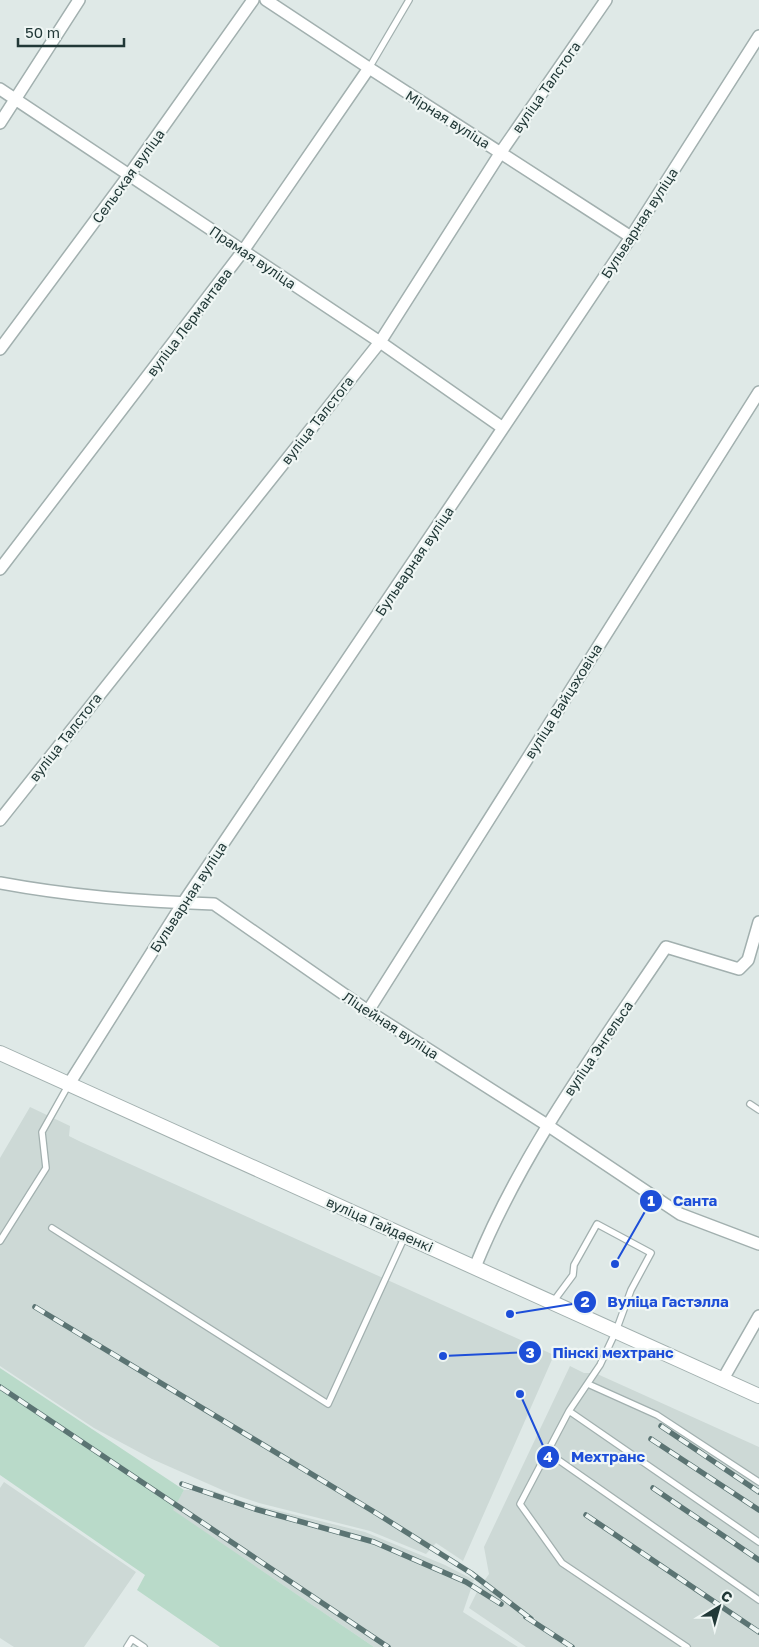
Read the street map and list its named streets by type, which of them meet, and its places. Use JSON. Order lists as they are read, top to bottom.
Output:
{
  "streets": {
    "street": [
      "вуліца Талстога",
      "Мірная вуліца",
      "Сельская вуліца",
      "Бульварная вуліца",
      "Прамая вуліца",
      "вуліца Лермантава",
      "вуліца Вайцэховіча",
      "Ліцейная вуліца",
      "вуліца Энгельса",
      "вуліца Гайдаенкі"
    ]
  },
  "crossings": [
    ["вуліца Талстога", "Мірная вуліца"],
    ["вуліца Талстога", "Прамая вуліца"],
    ["Мірная вуліца", "Бульварная вуліца"],
    ["Мірная вуліца", "вуліца Лермантава"],
    ["Сельская вуліца", "Прамая вуліца"],
    ["Бульварная вуліца", "Прамая вуліца"],
    ["Бульварная вуліца", "Ліцейная вуліца"],
    ["Бульварная вуліца", "вуліца Гайдаенкі"],
    ["Прамая вуліца", "вуліца Лермантава"],
    ["вуліца Вайцэховіча", "Ліцейная вуліца"],
    ["Ліцейная вуліца", "вуліца Энгельса"],
    ["вуліца Энгельса", "вуліца Гайдаенкі"]
  ],
  "places": [
    "Санта",
    "Вуліца Гастэлла",
    "Пінскі мехтранс",
    "Мехтранс"
  ],
  "scale_bar": "50 m",
  "north": "top right"
}
